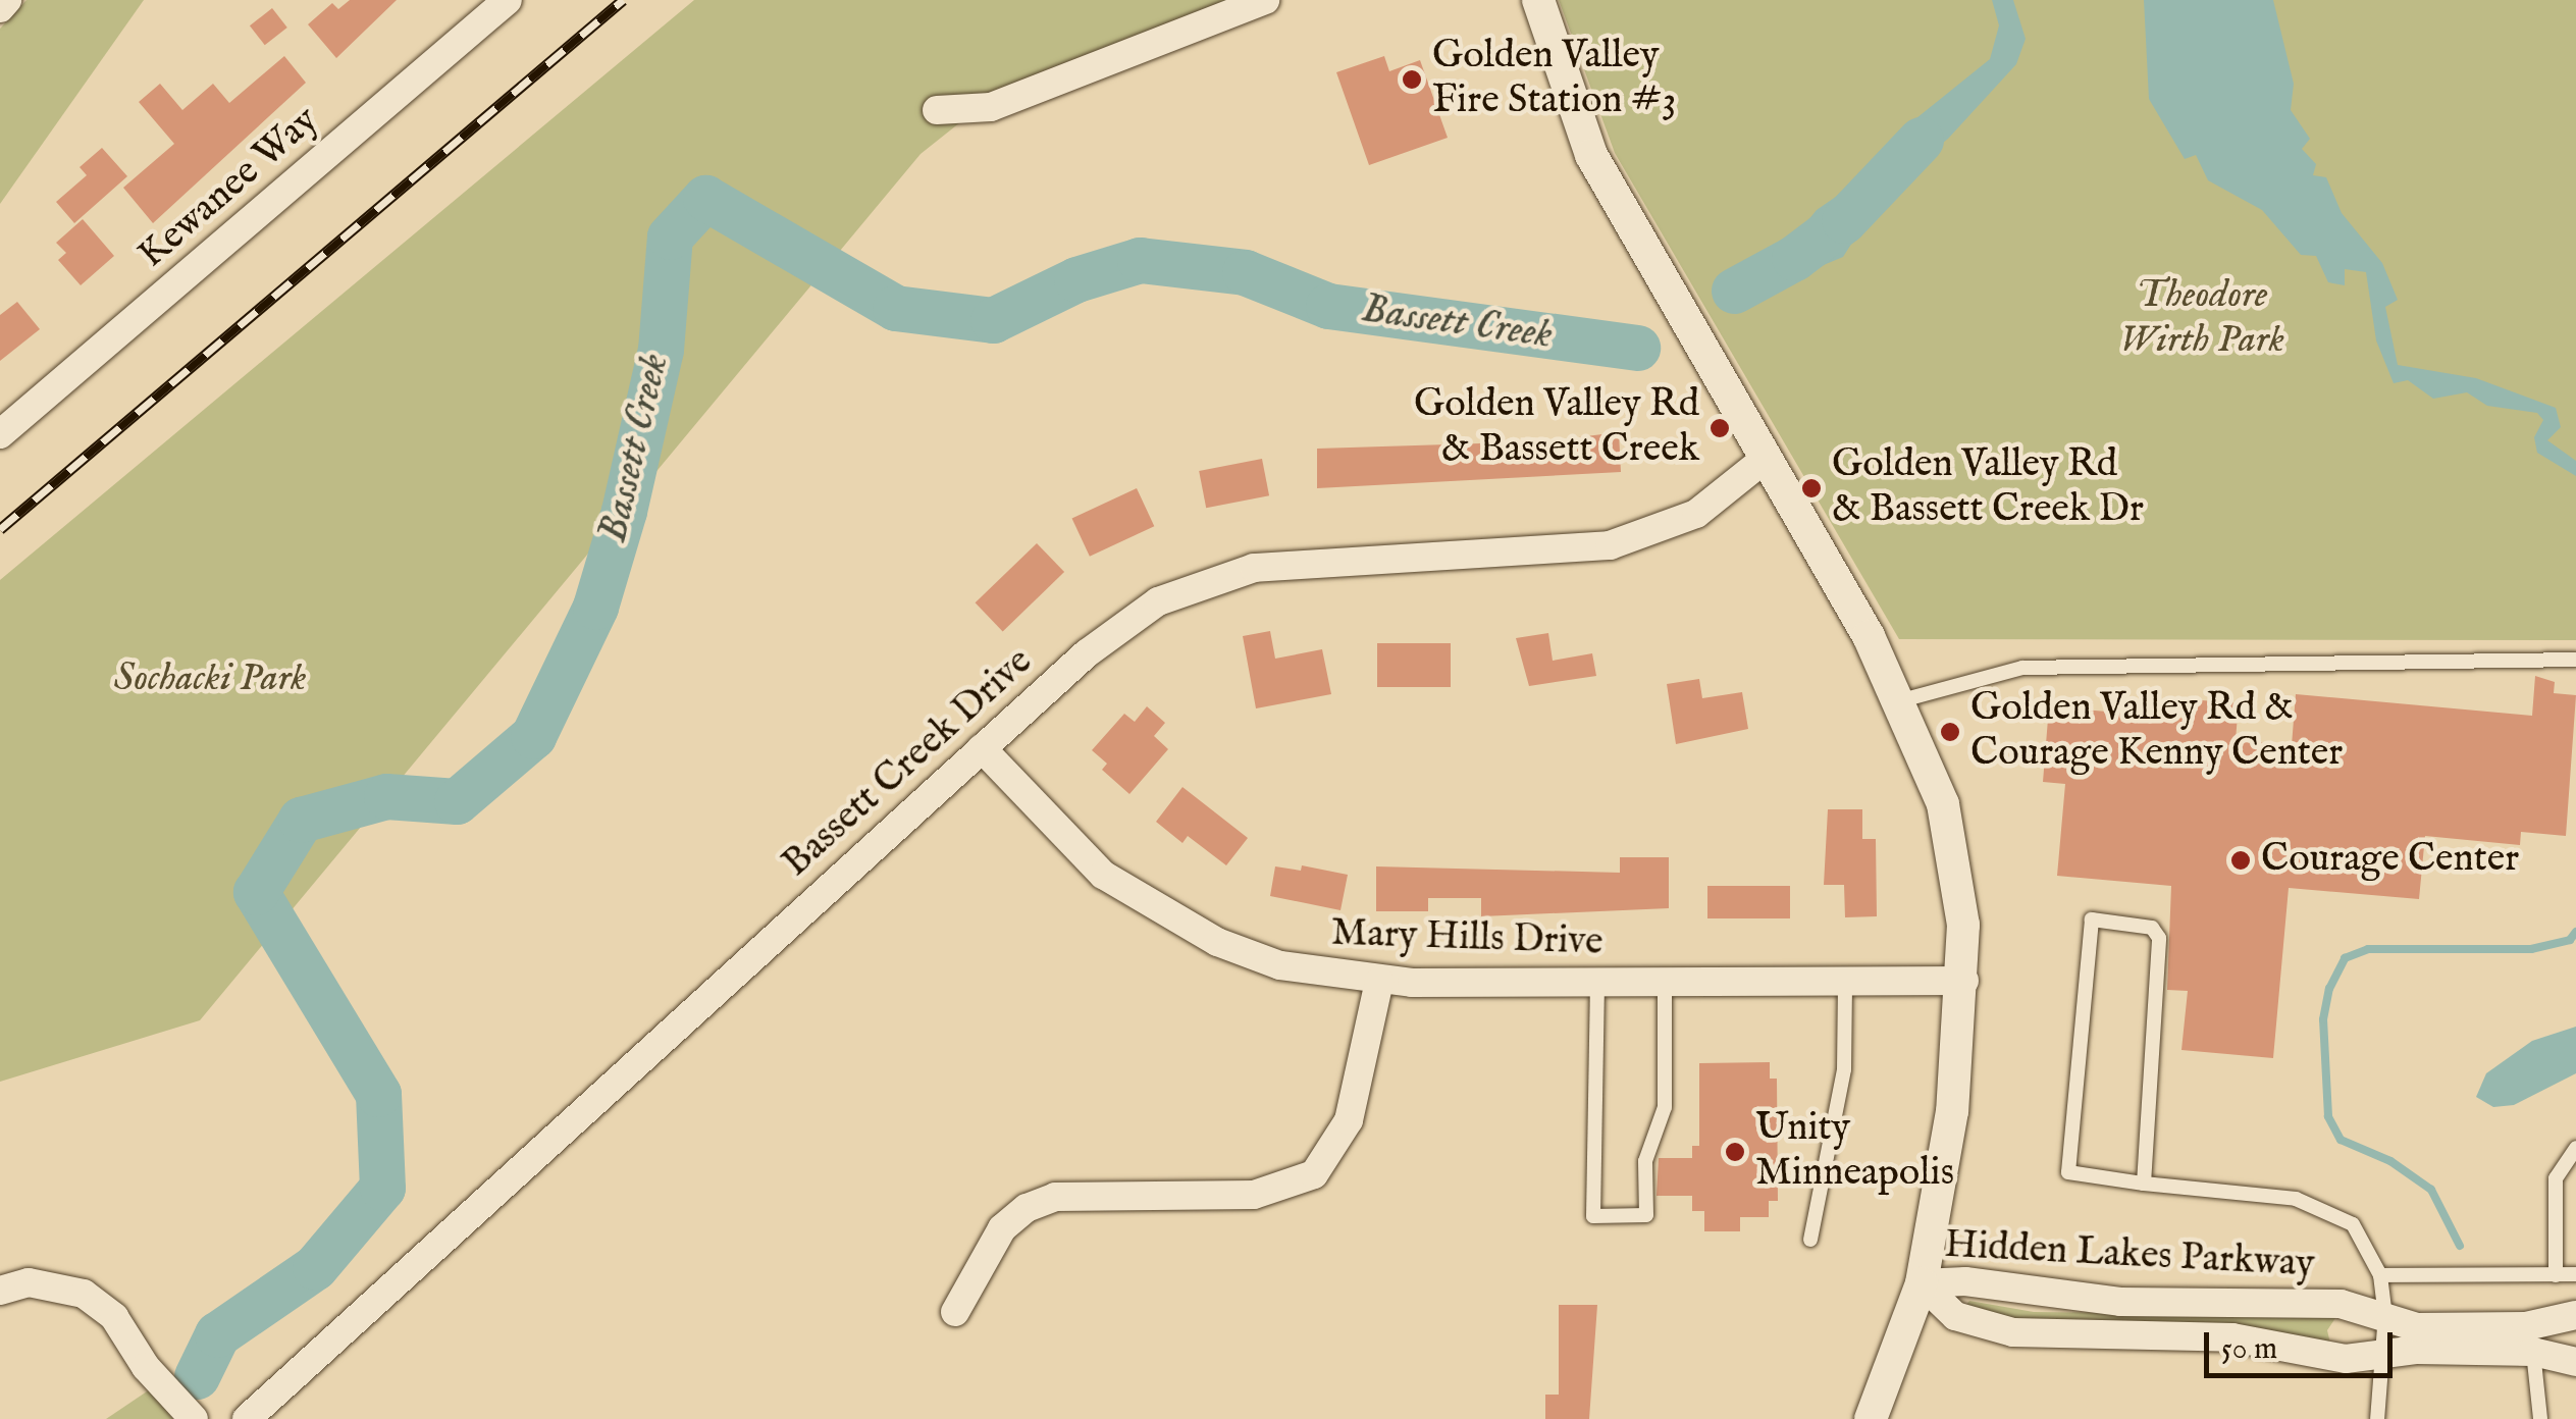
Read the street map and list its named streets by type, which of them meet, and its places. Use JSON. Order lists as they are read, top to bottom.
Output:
{
  "streets": {
    "street": [
      "Kewanee Way",
      "Bassett Creek Drive",
      "Mary Hills Drive",
      "Hidden Lakes Parkway"
    ]
  },
  "crossings": [
    ["Bassett Creek Drive", "Mary Hills Drive"]
  ],
  "water": ["Bassett Creek"],
  "parks": ["Theodore Wirth Park", "Sochacki Park"],
  "places": [
    "Golden Valley Fire Station #3",
    "Golden Valley Rd & Bassett Creek",
    "Golden Valley Rd & Bassett Creek Dr",
    "Golden Valley Rd & Courage Kenny Center",
    "Courage Center",
    "Unity Minneapolis"
  ],
  "scale_bar": "50 m"
}
